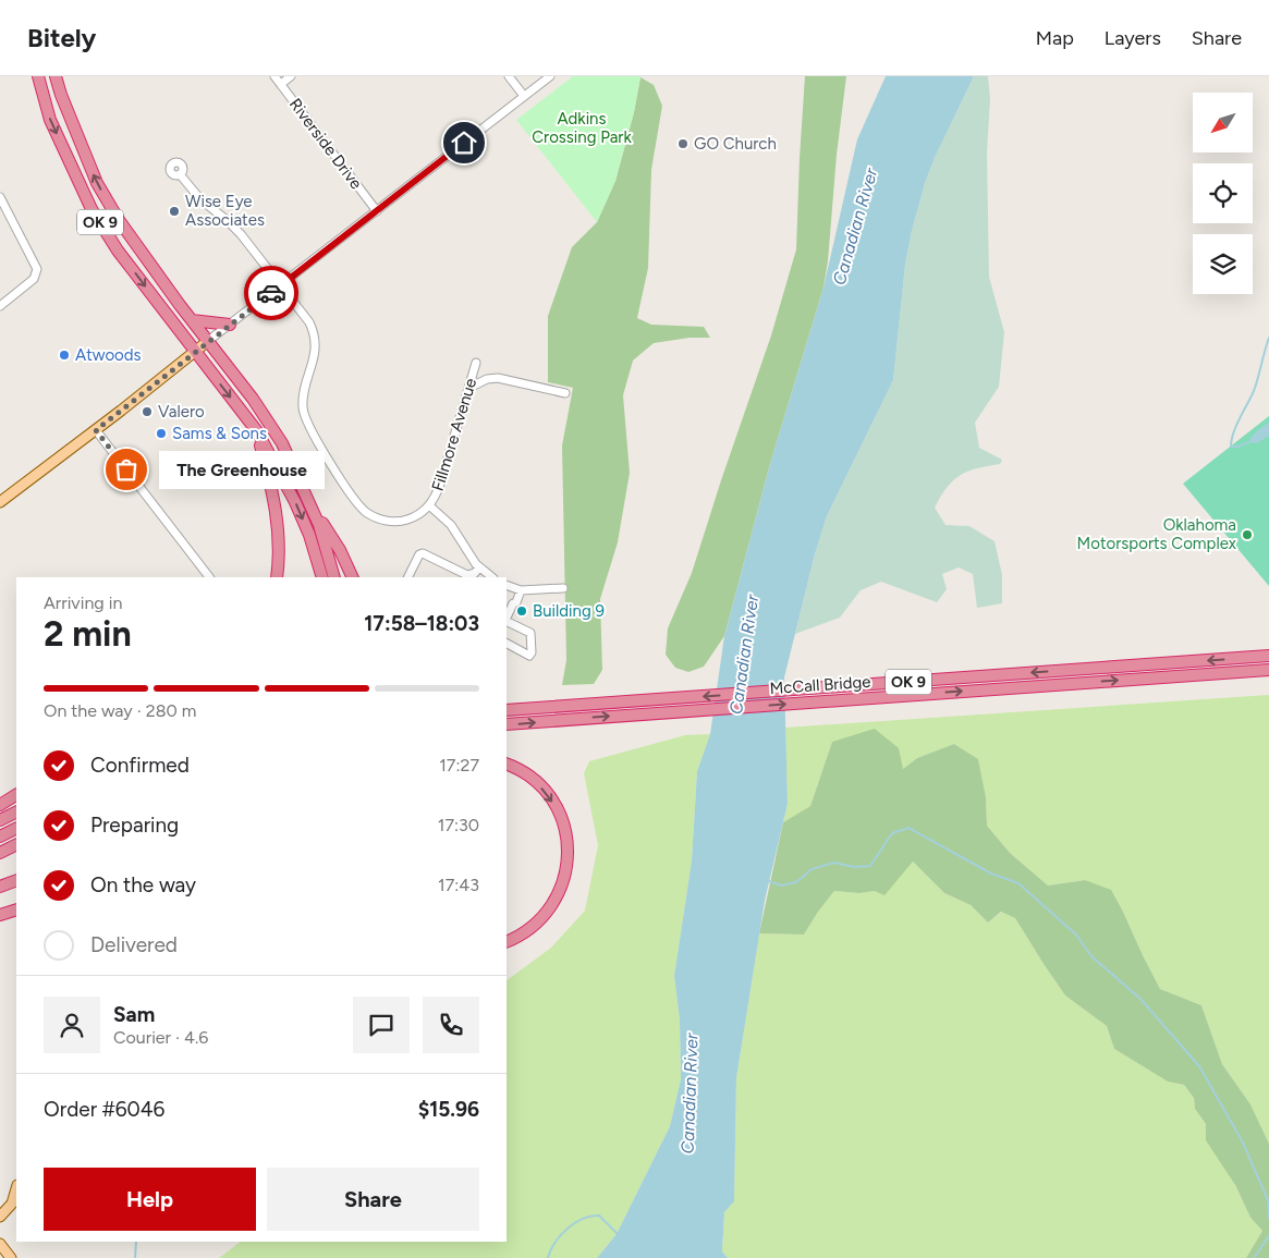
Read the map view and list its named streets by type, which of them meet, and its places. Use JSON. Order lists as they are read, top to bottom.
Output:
{
  "streets": {
    "highway": ["OK 9", "McCall Bridge"],
    "street": ["Riverside Drive", "Fillmore Avenue"]
  },
  "crossings": [
    ["OK 9", "McCall Bridge"]
  ],
  "water": ["Canadian River"],
  "parks": ["Adkins Crossing Park"],
  "places": [
    "GO Church",
    "Wise Eye Associates",
    "Atwoods",
    "Valero",
    "Sams & Sons",
    "The Greenhouse",
    "Oklahoma Motorsports Complex",
    "Building 9"
  ],
  "north": "bottom left",
  "page": {
    "header": "Bitely",
    "nav": ["Map", "Layers", "Share"],
    "bubble": "The Greenhouse",
    "heading": ["2 min", "Arriving in", "17:58–18:03"],
    "panel": [
      "Sam",
      "Courier · 4.6",
      "Order #6046",
      "$15.96"
    ],
    "bar": "On the way · 280 m",
    "list": [
      ["Confirmed", "17:27"],
      ["Preparing", "17:30"],
      ["On the way", "17:43"],
      "Delivered"
    ],
    "buttons": ["Help", "Share"]
  }
}
